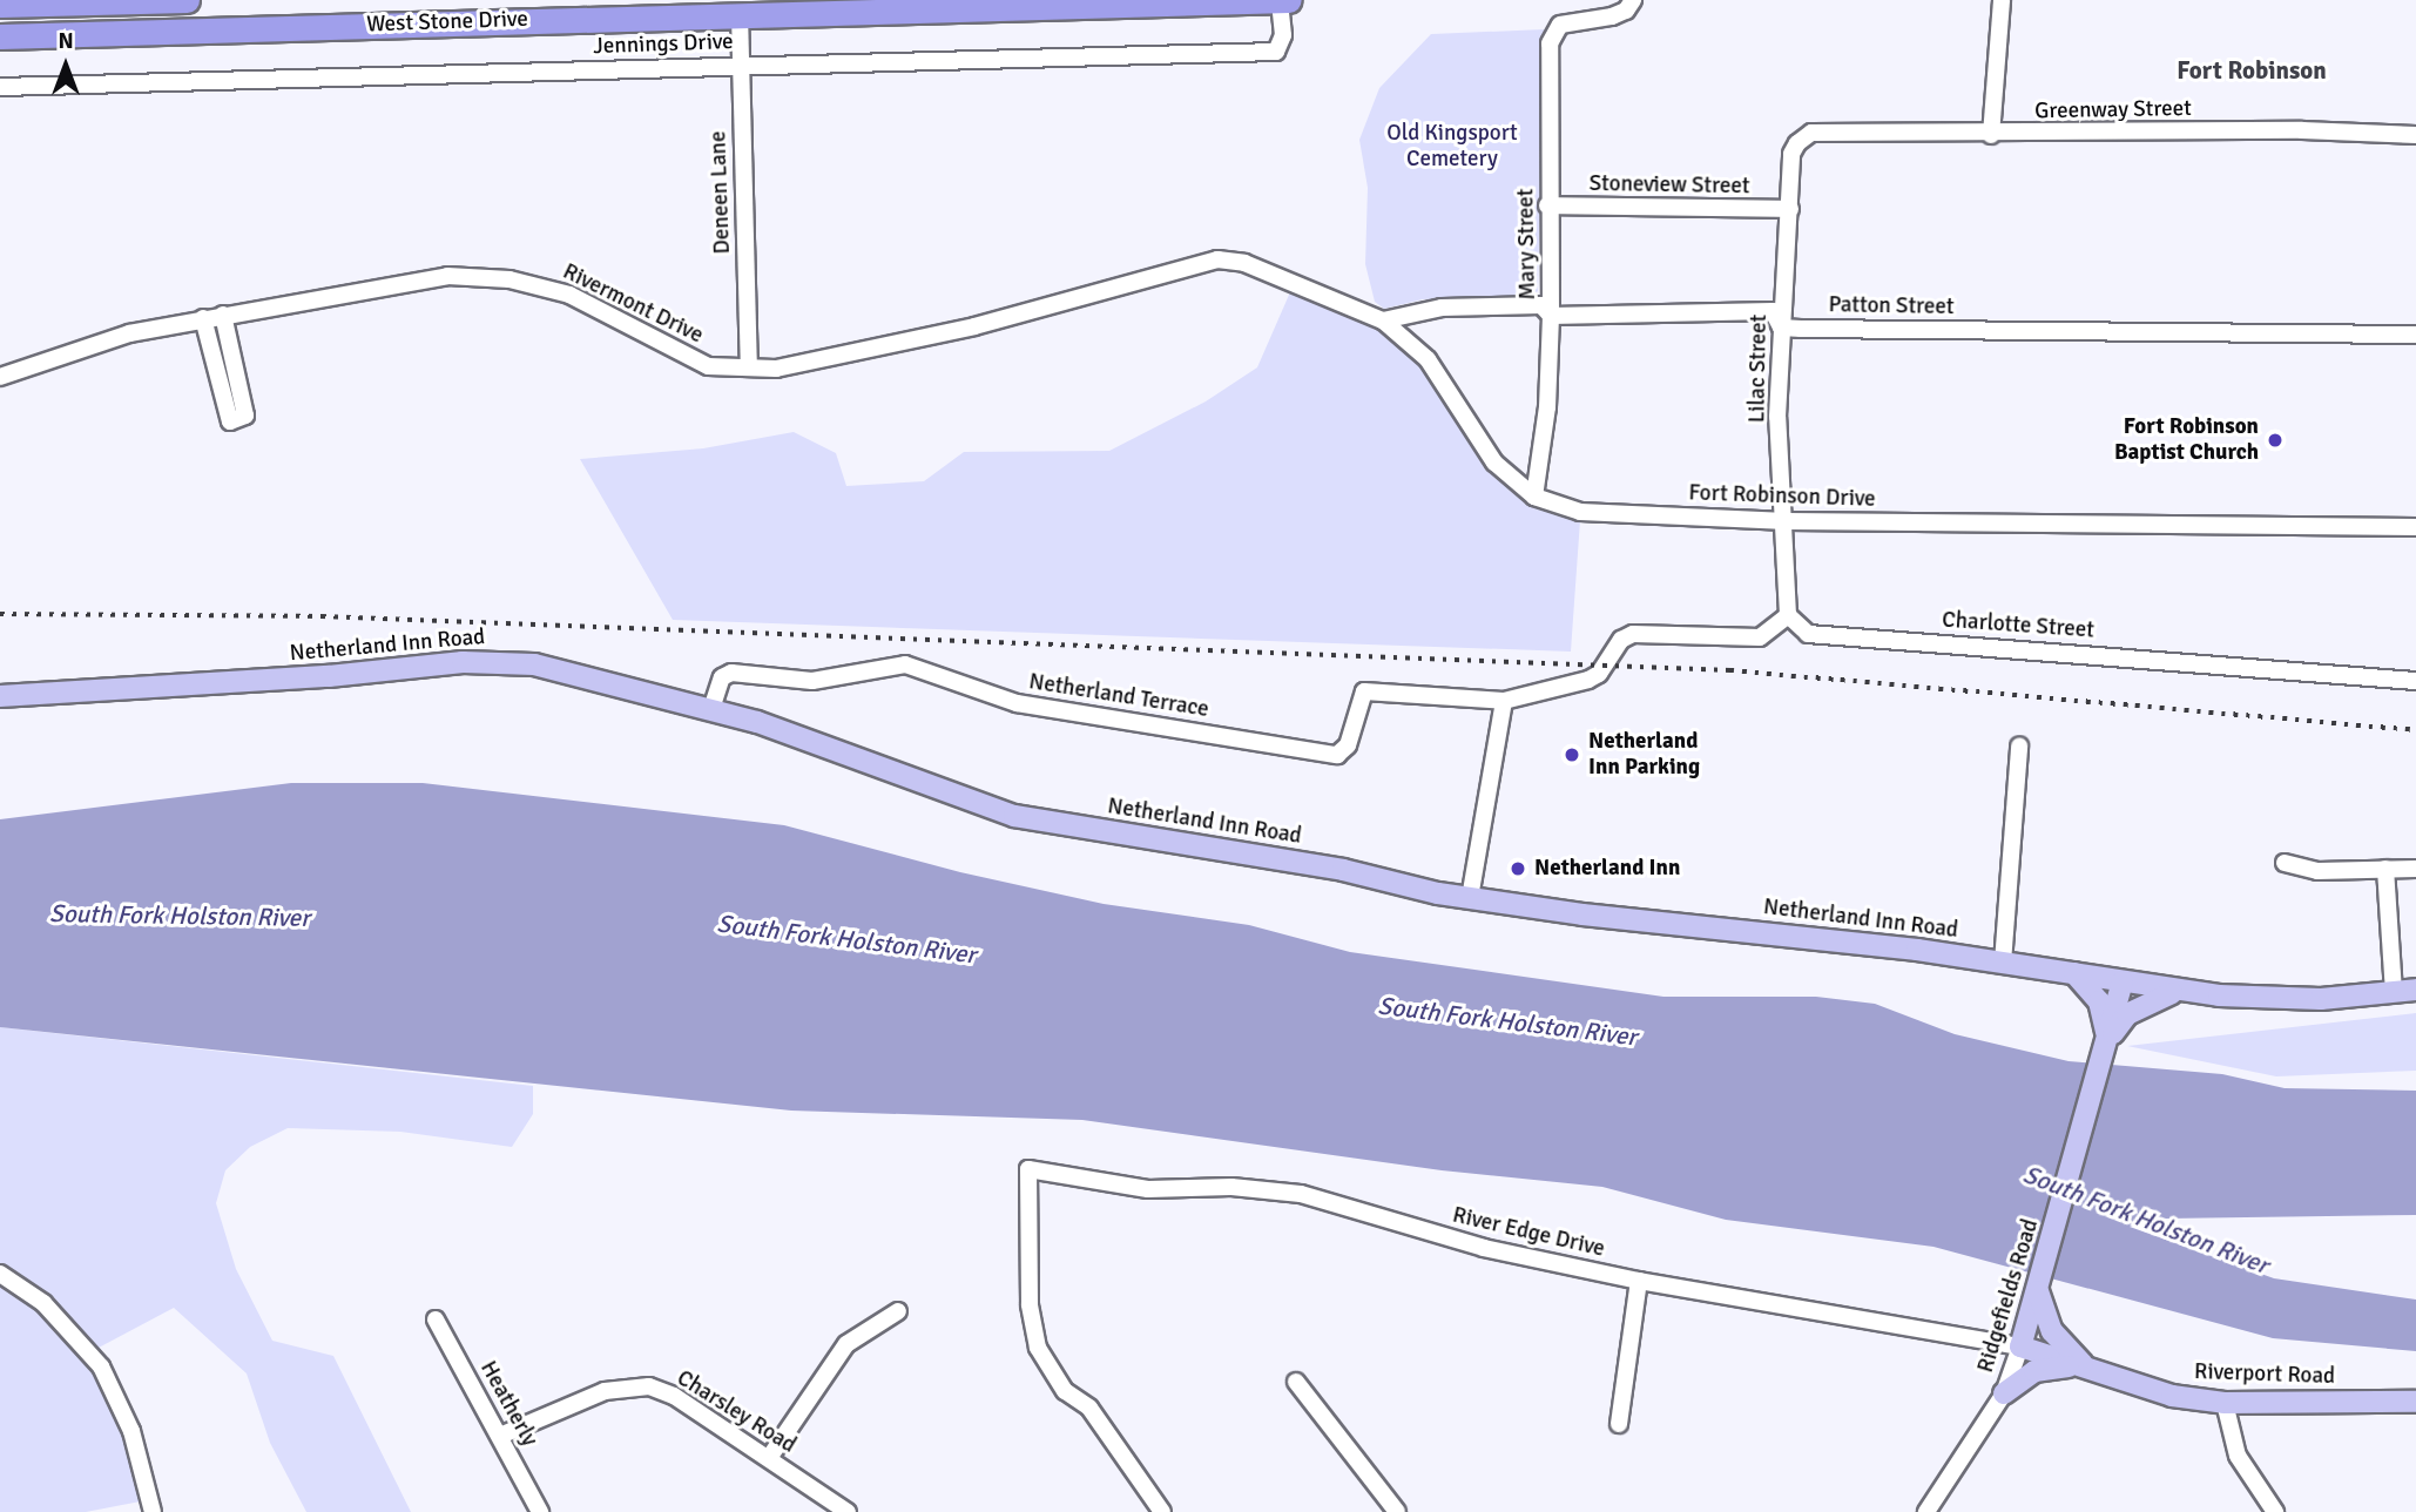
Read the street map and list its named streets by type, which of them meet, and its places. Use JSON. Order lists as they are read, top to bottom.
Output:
{
  "streets": {
    "highway": ["West Stone Drive"],
    "main road": ["Netherland Inn Road", "Ridgefields Road", "Riverport Road"],
    "street": [
      "Jennings Drive",
      "Greenway Street",
      "Stoneview Street",
      "Deneen Lane",
      "Mary Street",
      "Rivermont Drive",
      "Patton Street",
      "Lilac Street",
      "Fort Robinson Drive",
      "Charlotte Street",
      "Netherland Terrace",
      "River Edge Drive",
      "Heatherly",
      "Charsley Road"
    ]
  },
  "crossings": [
    ["West Stone Drive", "Jennings Drive"],
    ["West Stone Drive", "Deneen Lane"],
    ["Jennings Drive", "Deneen Lane"],
    ["Greenway Street", "Lilac Street"],
    ["Stoneview Street", "Mary Street"],
    ["Stoneview Street", "Lilac Street"],
    ["Deneen Lane", "Rivermont Drive"],
    ["Mary Street", "Patton Street"],
    ["Mary Street", "Fort Robinson Drive"],
    ["Rivermont Drive", "Fort Robinson Drive"],
    ["Patton Street", "Lilac Street"],
    ["Patton Street", "Fort Robinson Drive"],
    ["Lilac Street", "Fort Robinson Drive"],
    ["Lilac Street", "Charlotte Street"],
    ["Netherland Inn Road", "Netherland Terrace"],
    ["Netherland Inn Road", "Ridgefields Road"],
    ["River Edge Drive", "Ridgefields Road"],
    ["River Edge Drive", "Riverport Road"],
    ["Ridgefields Road", "Riverport Road"],
    ["Heatherly", "Charsley Road"]
  ],
  "districts": ["Fort Robinson"],
  "water": ["South Fork Holston River"],
  "parks": ["Old Kingsport Cemetery"],
  "places": ["Fort Robinson Baptist Church", "Netherland Inn Parking", "Netherland Inn"],
  "north": "top"
}
